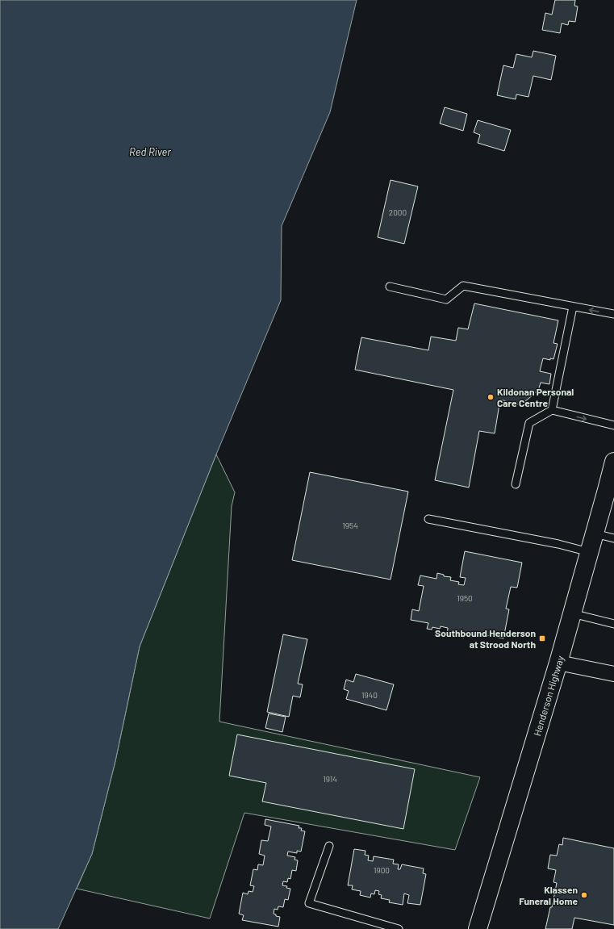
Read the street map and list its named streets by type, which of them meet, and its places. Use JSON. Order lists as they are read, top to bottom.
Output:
{
  "streets": {
    "main road": ["Henderson Highway"]
  },
  "water": ["Red River"],
  "places": {
    "other": ["Kildonan Personal Care Centre", "Klassen Funeral Home"],
    "transit": ["Southbound Henderson at Strood North"]
  },
  "house_numbers": [
    "2000",
    "1954",
    "1950",
    "1940",
    "1914",
    "1900"
  ]
}
